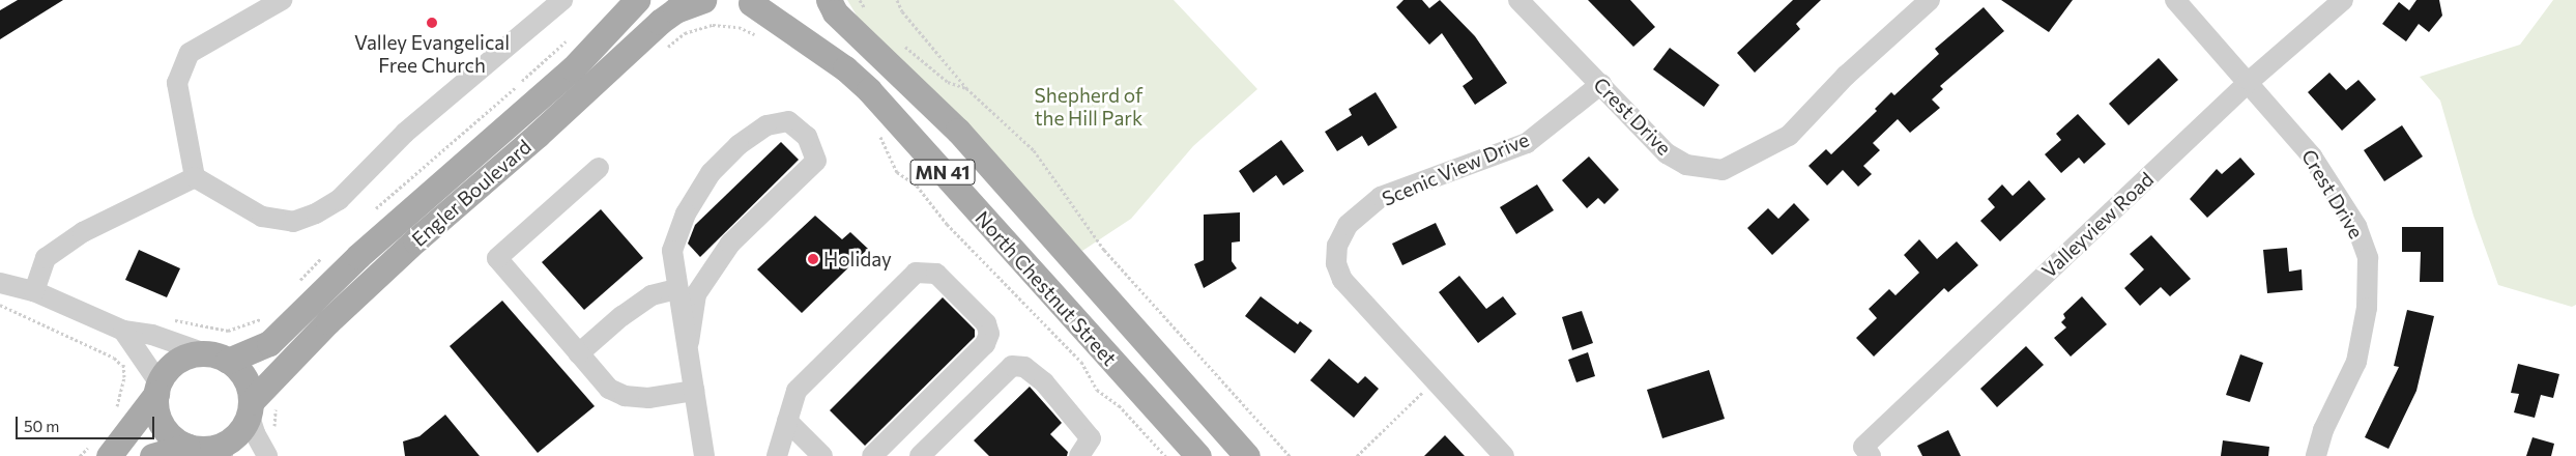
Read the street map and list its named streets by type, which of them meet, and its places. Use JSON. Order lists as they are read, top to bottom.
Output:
{
  "streets": {
    "main road": ["MN 41", "Engler Boulevard", "North Chestnut Street"],
    "street": ["Crest Drive", "Scenic View Drive", "Valleyview Road"]
  },
  "crossings": [
    ["Crest Drive", "Scenic View Drive"],
    ["Crest Drive", "Valleyview Road"]
  ],
  "parks": ["Shepherd of the Hill Park"],
  "places": ["Valley Evangelical Free Church", "Holiday"],
  "scale_bar": "50 m"
}
